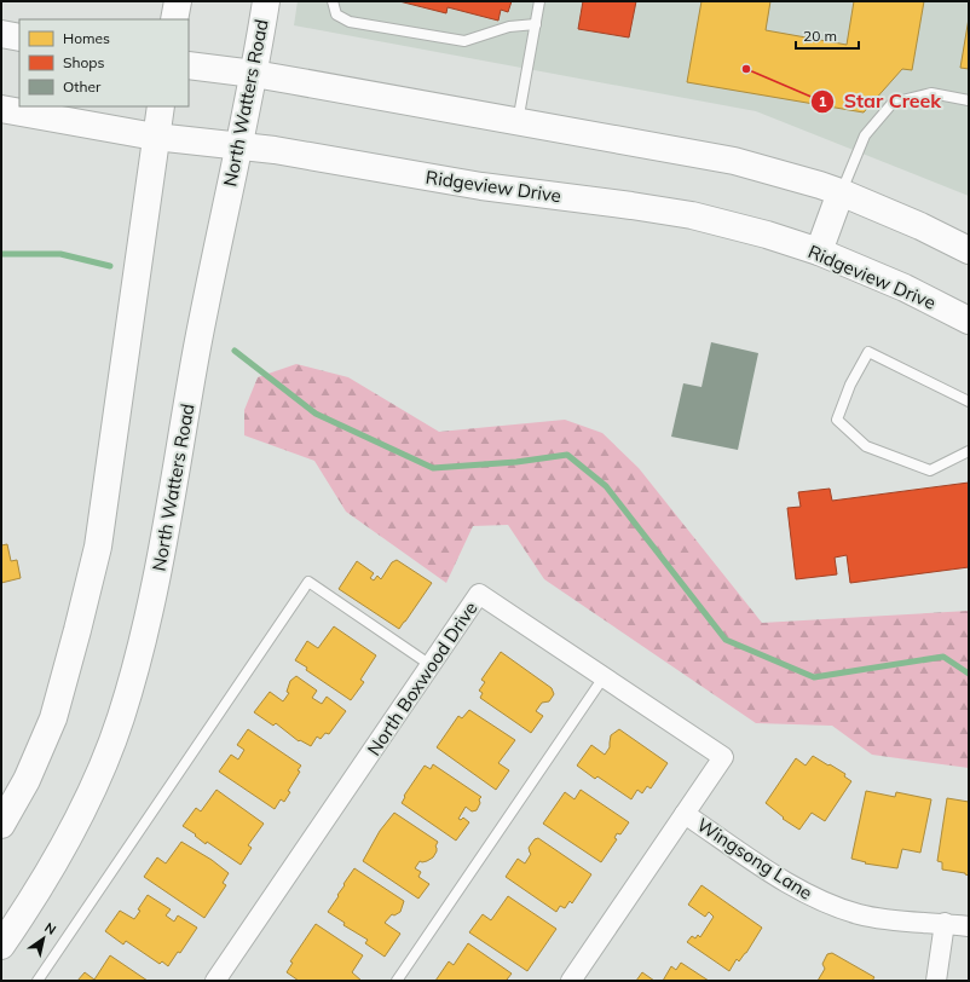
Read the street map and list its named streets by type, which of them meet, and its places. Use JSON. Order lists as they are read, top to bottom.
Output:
{
  "streets": {
    "main road": ["North Watters Road", "Ridgeview Drive"],
    "street": ["North Boxwood Drive", "Wingsong Lane"]
  },
  "crossings": [
    ["North Watters Road", "Ridgeview Drive"],
    ["North Boxwood Drive", "Wingsong Lane"]
  ],
  "places": ["Star Creek"],
  "legend": ["Homes", "Shops", "Other"],
  "scale_bar": "20 m",
  "north": "top right"
}
